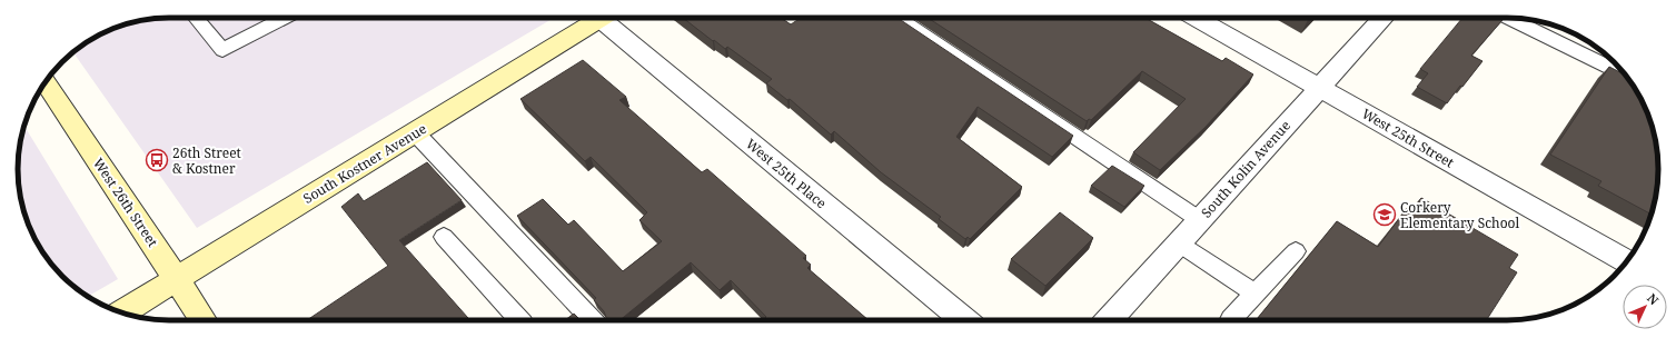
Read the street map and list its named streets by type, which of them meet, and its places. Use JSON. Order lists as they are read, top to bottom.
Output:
{
  "streets": {
    "street": [
      "West 25th Street",
      "South Kostner Avenue",
      "South Kolin Avenue",
      "West 25th Place",
      "West 26th Street"
    ]
  },
  "crossings": [
    ["West 25th Street", "South Kolin Avenue"],
    ["South Kostner Avenue", "West 26th Street"]
  ],
  "places": {
    "bus stop": ["26th Street & Kostner"],
    "school or university": ["Corkery Elementary School"]
  },
  "north": "top right"
}
